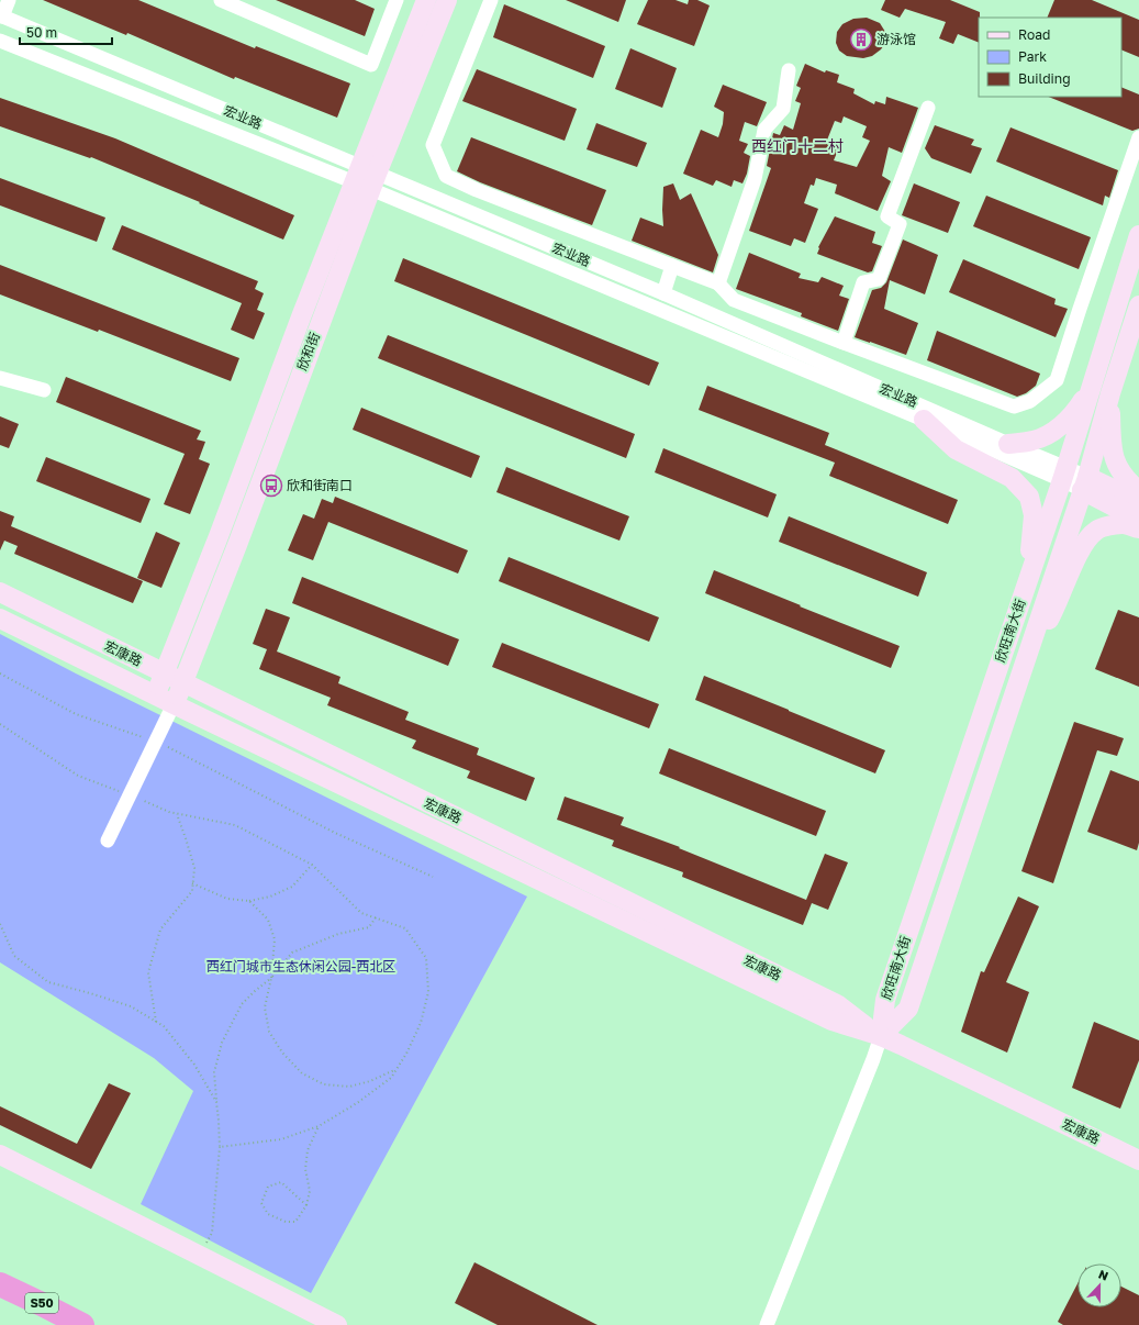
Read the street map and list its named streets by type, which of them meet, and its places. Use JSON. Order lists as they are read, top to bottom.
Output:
{
  "streets": {
    "highway": ["S50"],
    "main road": [
      "宏业路",
      "欣和街",
      "欣旺南大街",
      "宏康路"
    ]
  },
  "crossings": [
    ["宏业路", "欣和街"],
    ["宏业路", "欣旺南大街"],
    ["欣和街", "宏康路"],
    ["欣旺南大街", "宏康路"]
  ],
  "districts": ["西红门十二村"],
  "parks": ["西红门城市生态休闲公园-西北区"],
  "places": {
    "building": ["游泳馆"],
    "bus stop": ["欣和街南口"]
  },
  "legend": ["Road", "Park", "Building"],
  "scale_bar": "50 m",
  "north": "top"
}
